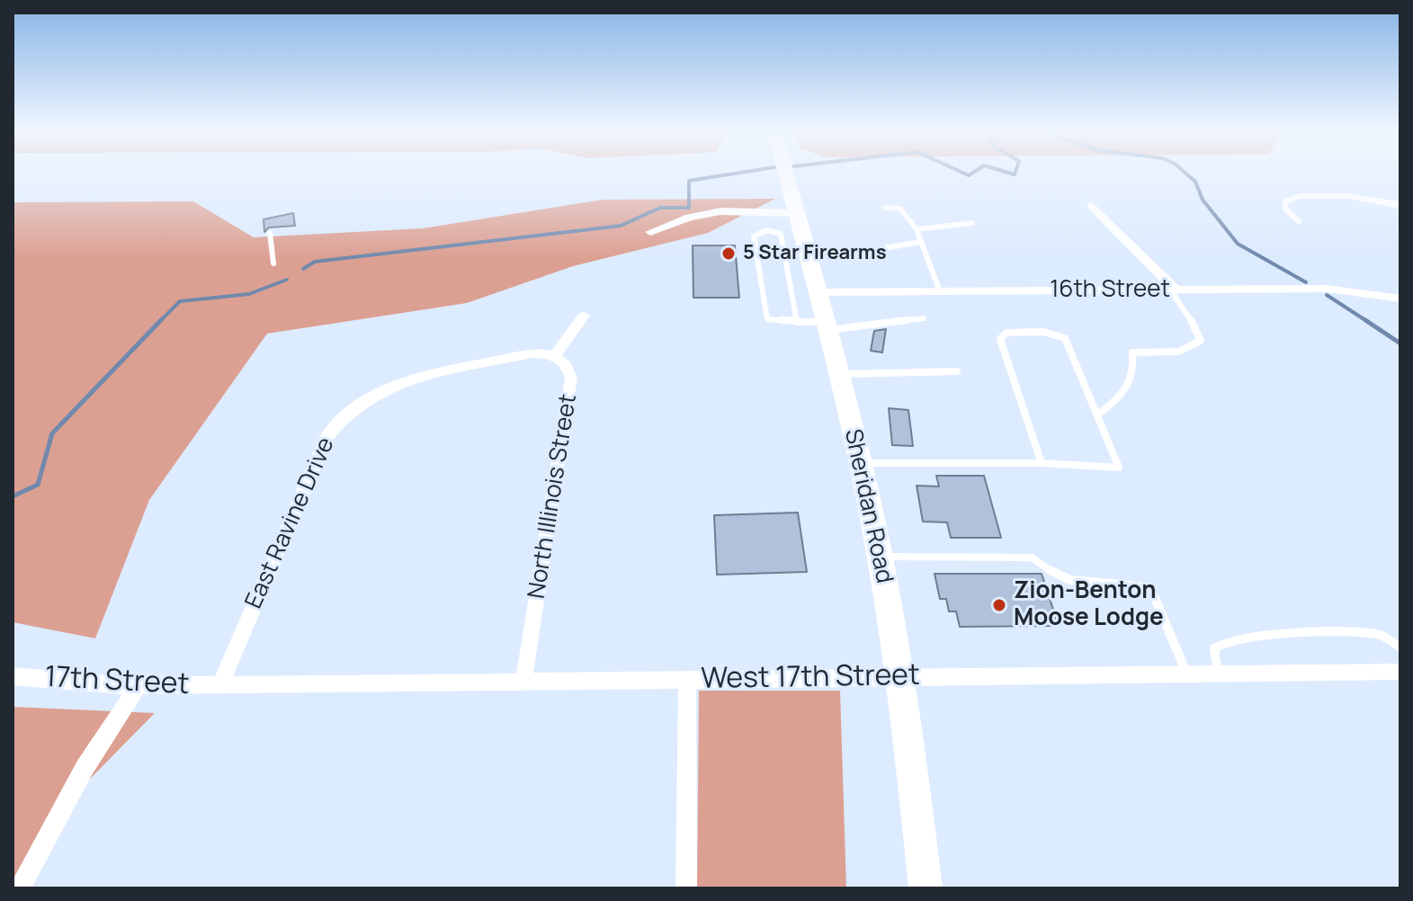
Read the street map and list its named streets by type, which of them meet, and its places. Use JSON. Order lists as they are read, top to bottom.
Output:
{
  "streets": {
    "main road": ["Sheridan Road"],
    "street": [
      "16th Street",
      "North Illinois Street",
      "East Ravine Drive",
      "West 17th Street",
      "17th Street"
    ]
  },
  "crossings": [
    ["16th Street", "Sheridan Road"],
    ["North Illinois Street", "East Ravine Drive"],
    ["North Illinois Street", "West 17th Street"],
    ["Sheridan Road", "West 17th Street"],
    ["East Ravine Drive", "West 17th Street"],
    ["East Ravine Drive", "17th Street"],
    ["West 17th Street", "17th Street"]
  ],
  "places": ["5 Star Firearms", "Zion-Benton Moose Lodge"]
}
